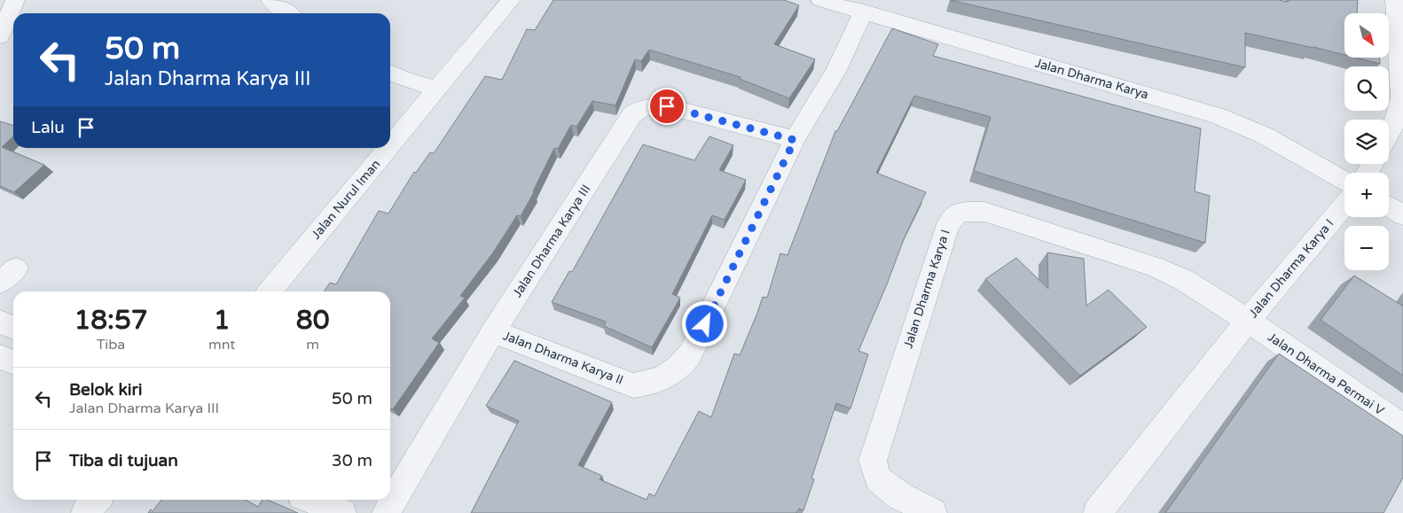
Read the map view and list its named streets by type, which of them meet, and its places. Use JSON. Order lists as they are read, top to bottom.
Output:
{
  "streets": {
    "street": [
      "Jalan Dharma Karya",
      "Jalan Nurul Iman",
      "Jalan Dharma Karya III",
      "Jalan Dharma Karya I",
      "Jalan Dharma Karya II",
      "Jalan Dharma Permai V"
    ]
  },
  "crossings": [
    ["Jalan Dharma Karya", "Jalan Dharma Karya II"],
    ["Jalan Dharma Karya III", "Jalan Dharma Karya II"],
    ["Jalan Dharma Karya I", "Jalan Dharma Permai V"]
  ],
  "north": "bottom right",
  "page": {
    "map_buttons": ["+", "−"],
    "turn": ["50 m", "Jalan Dharma Karya III"],
    "then": "Lalu",
    "eta": [
      "18:57",
      "Tiba",
      "1",
      "mnt",
      "80",
      "m"
    ],
    "list": [
      {
        "name": "Belok kiri",
        "note": "Jalan Dharma Karya III",
        "value": "50 m"
      },
      {
        "name": "Tiba di tujuan",
        "value": "30 m"
      }
    ]
  }
}
